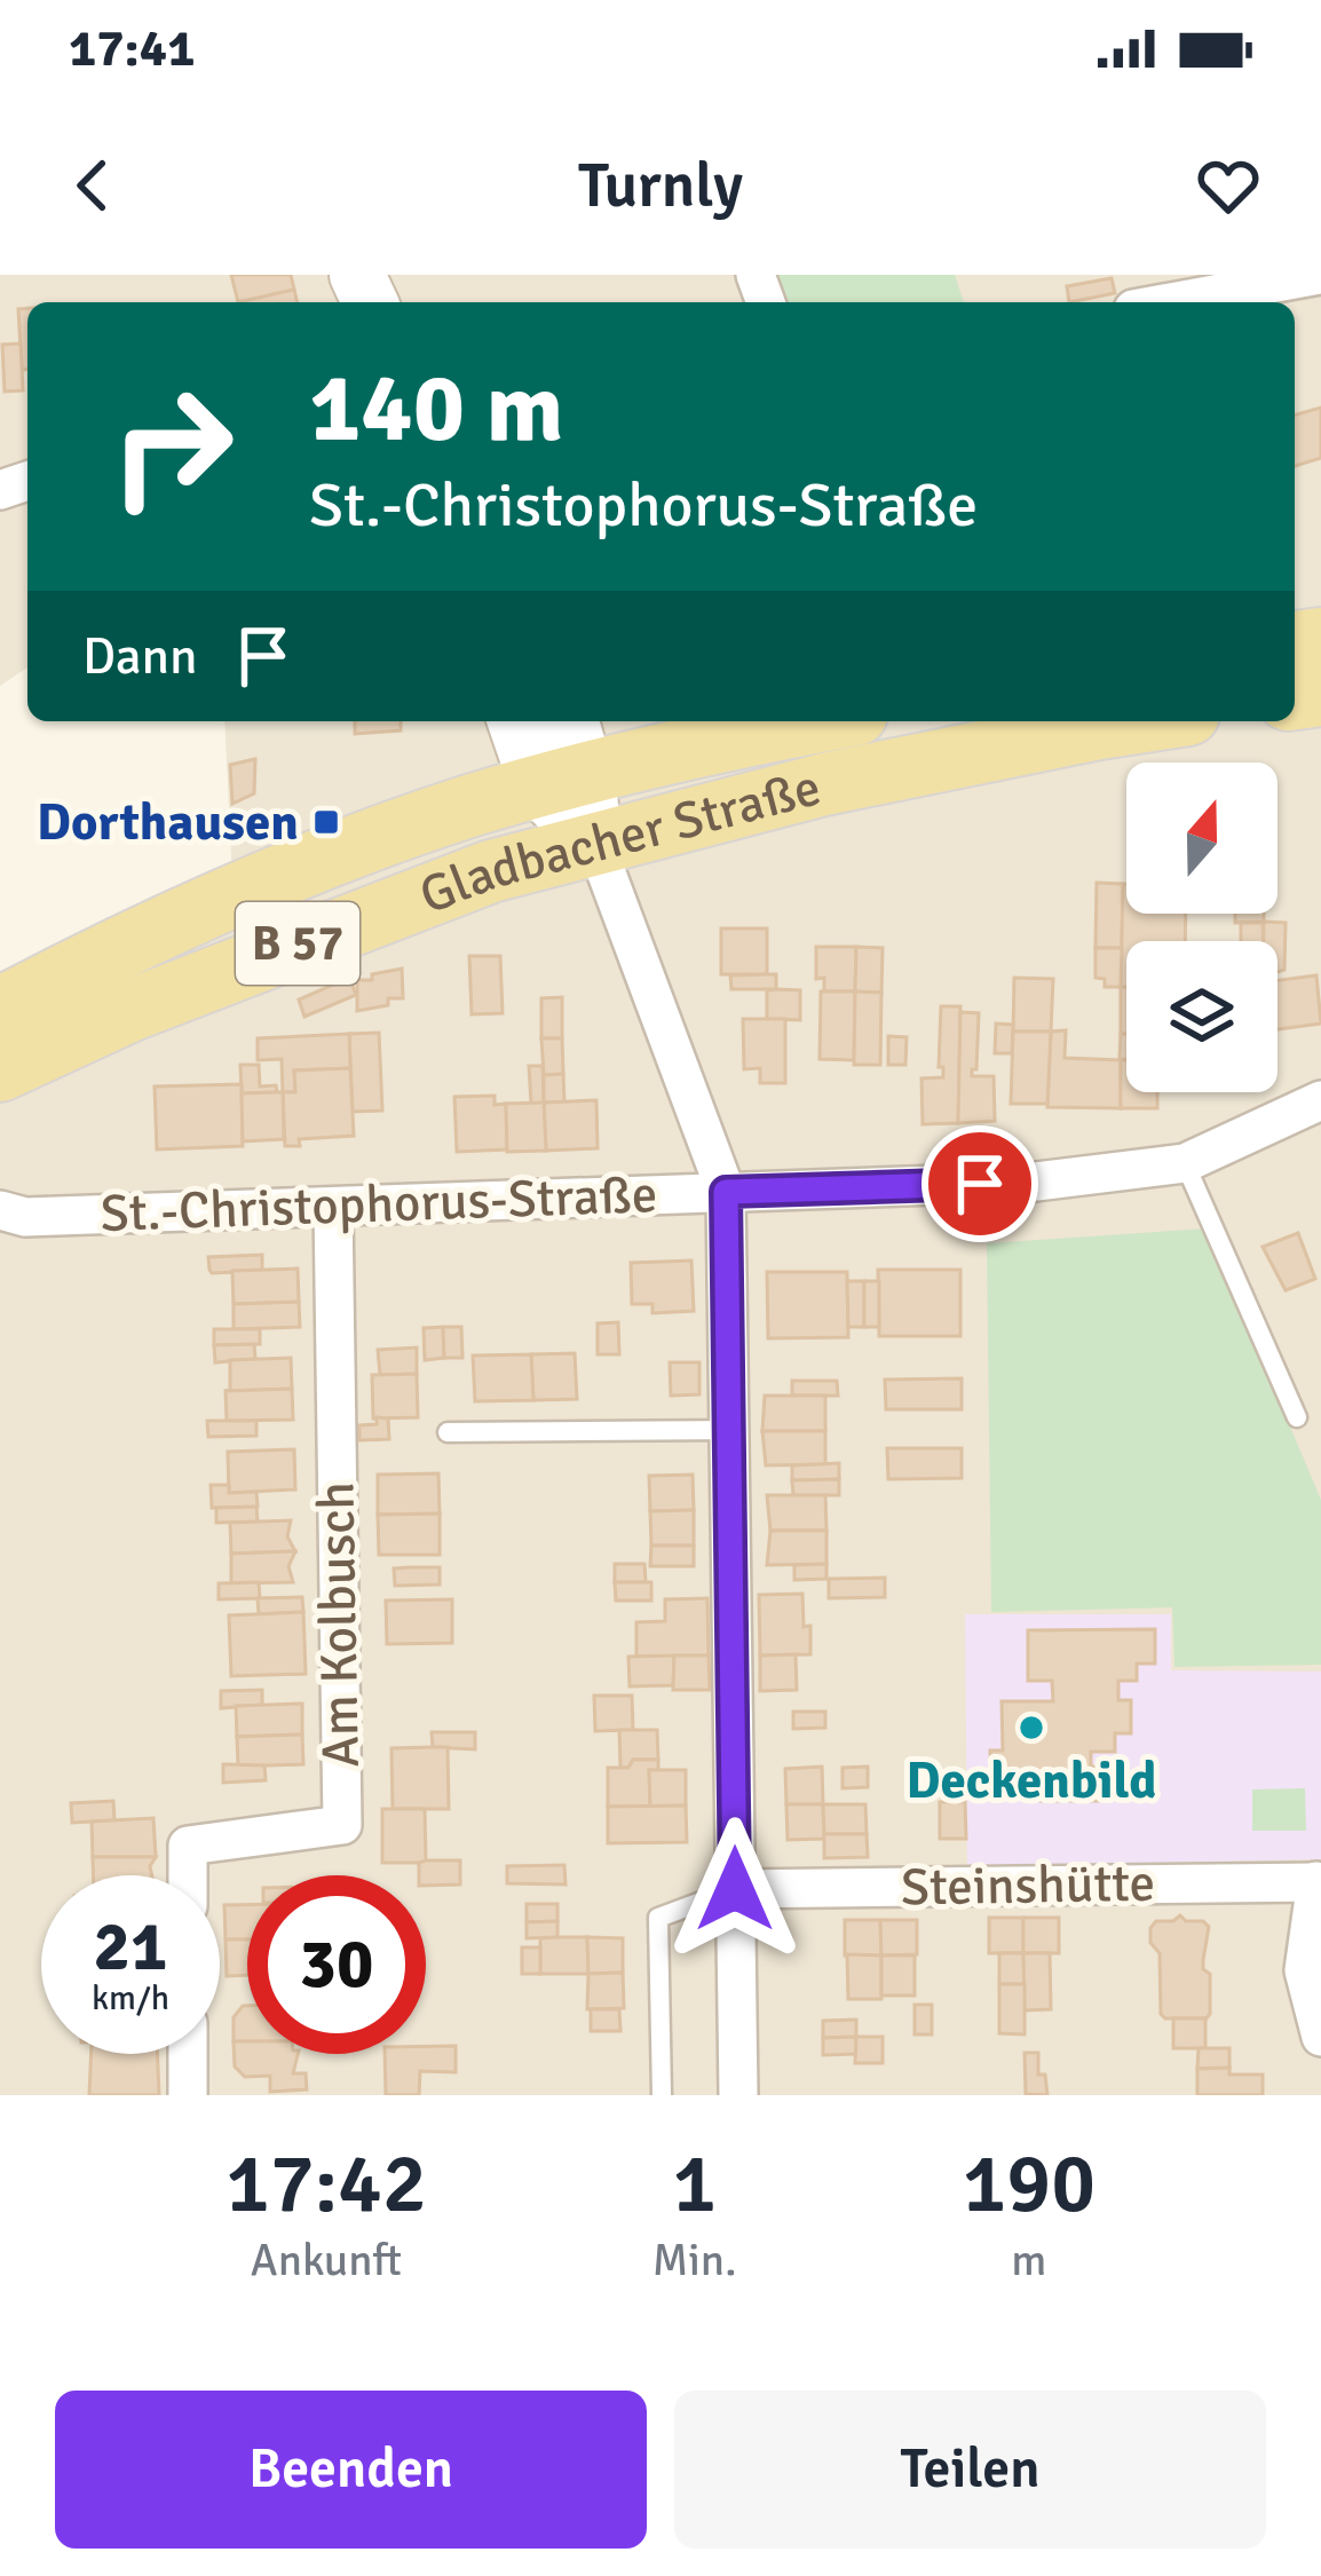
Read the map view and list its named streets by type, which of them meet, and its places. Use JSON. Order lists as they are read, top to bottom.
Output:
{
  "streets": {
    "main road": ["Gladbacher Straße", "B 57"],
    "street": ["St.-Christophorus-Straße", "Am Kolbusch", "Steinshütte"]
  },
  "crossings": [
    ["St.-Christophorus-Straße", "Am Kolbusch"]
  ],
  "places": {
    "transit": ["Dorthausen"],
    "other": ["Deckenbild"]
  },
  "north": "top",
  "page": {
    "status": "17:41",
    "header": "Turnly",
    "turn": ["140 m", "St.-Christophorus-Straße"],
    "then": "Dann",
    "speed": "21 km/h",
    "limit": "30",
    "eta": [
      "17:42",
      "Ankunft",
      "1",
      "Min.",
      "190",
      "m"
    ],
    "buttons": ["Beenden", "Teilen"]
  }
}
